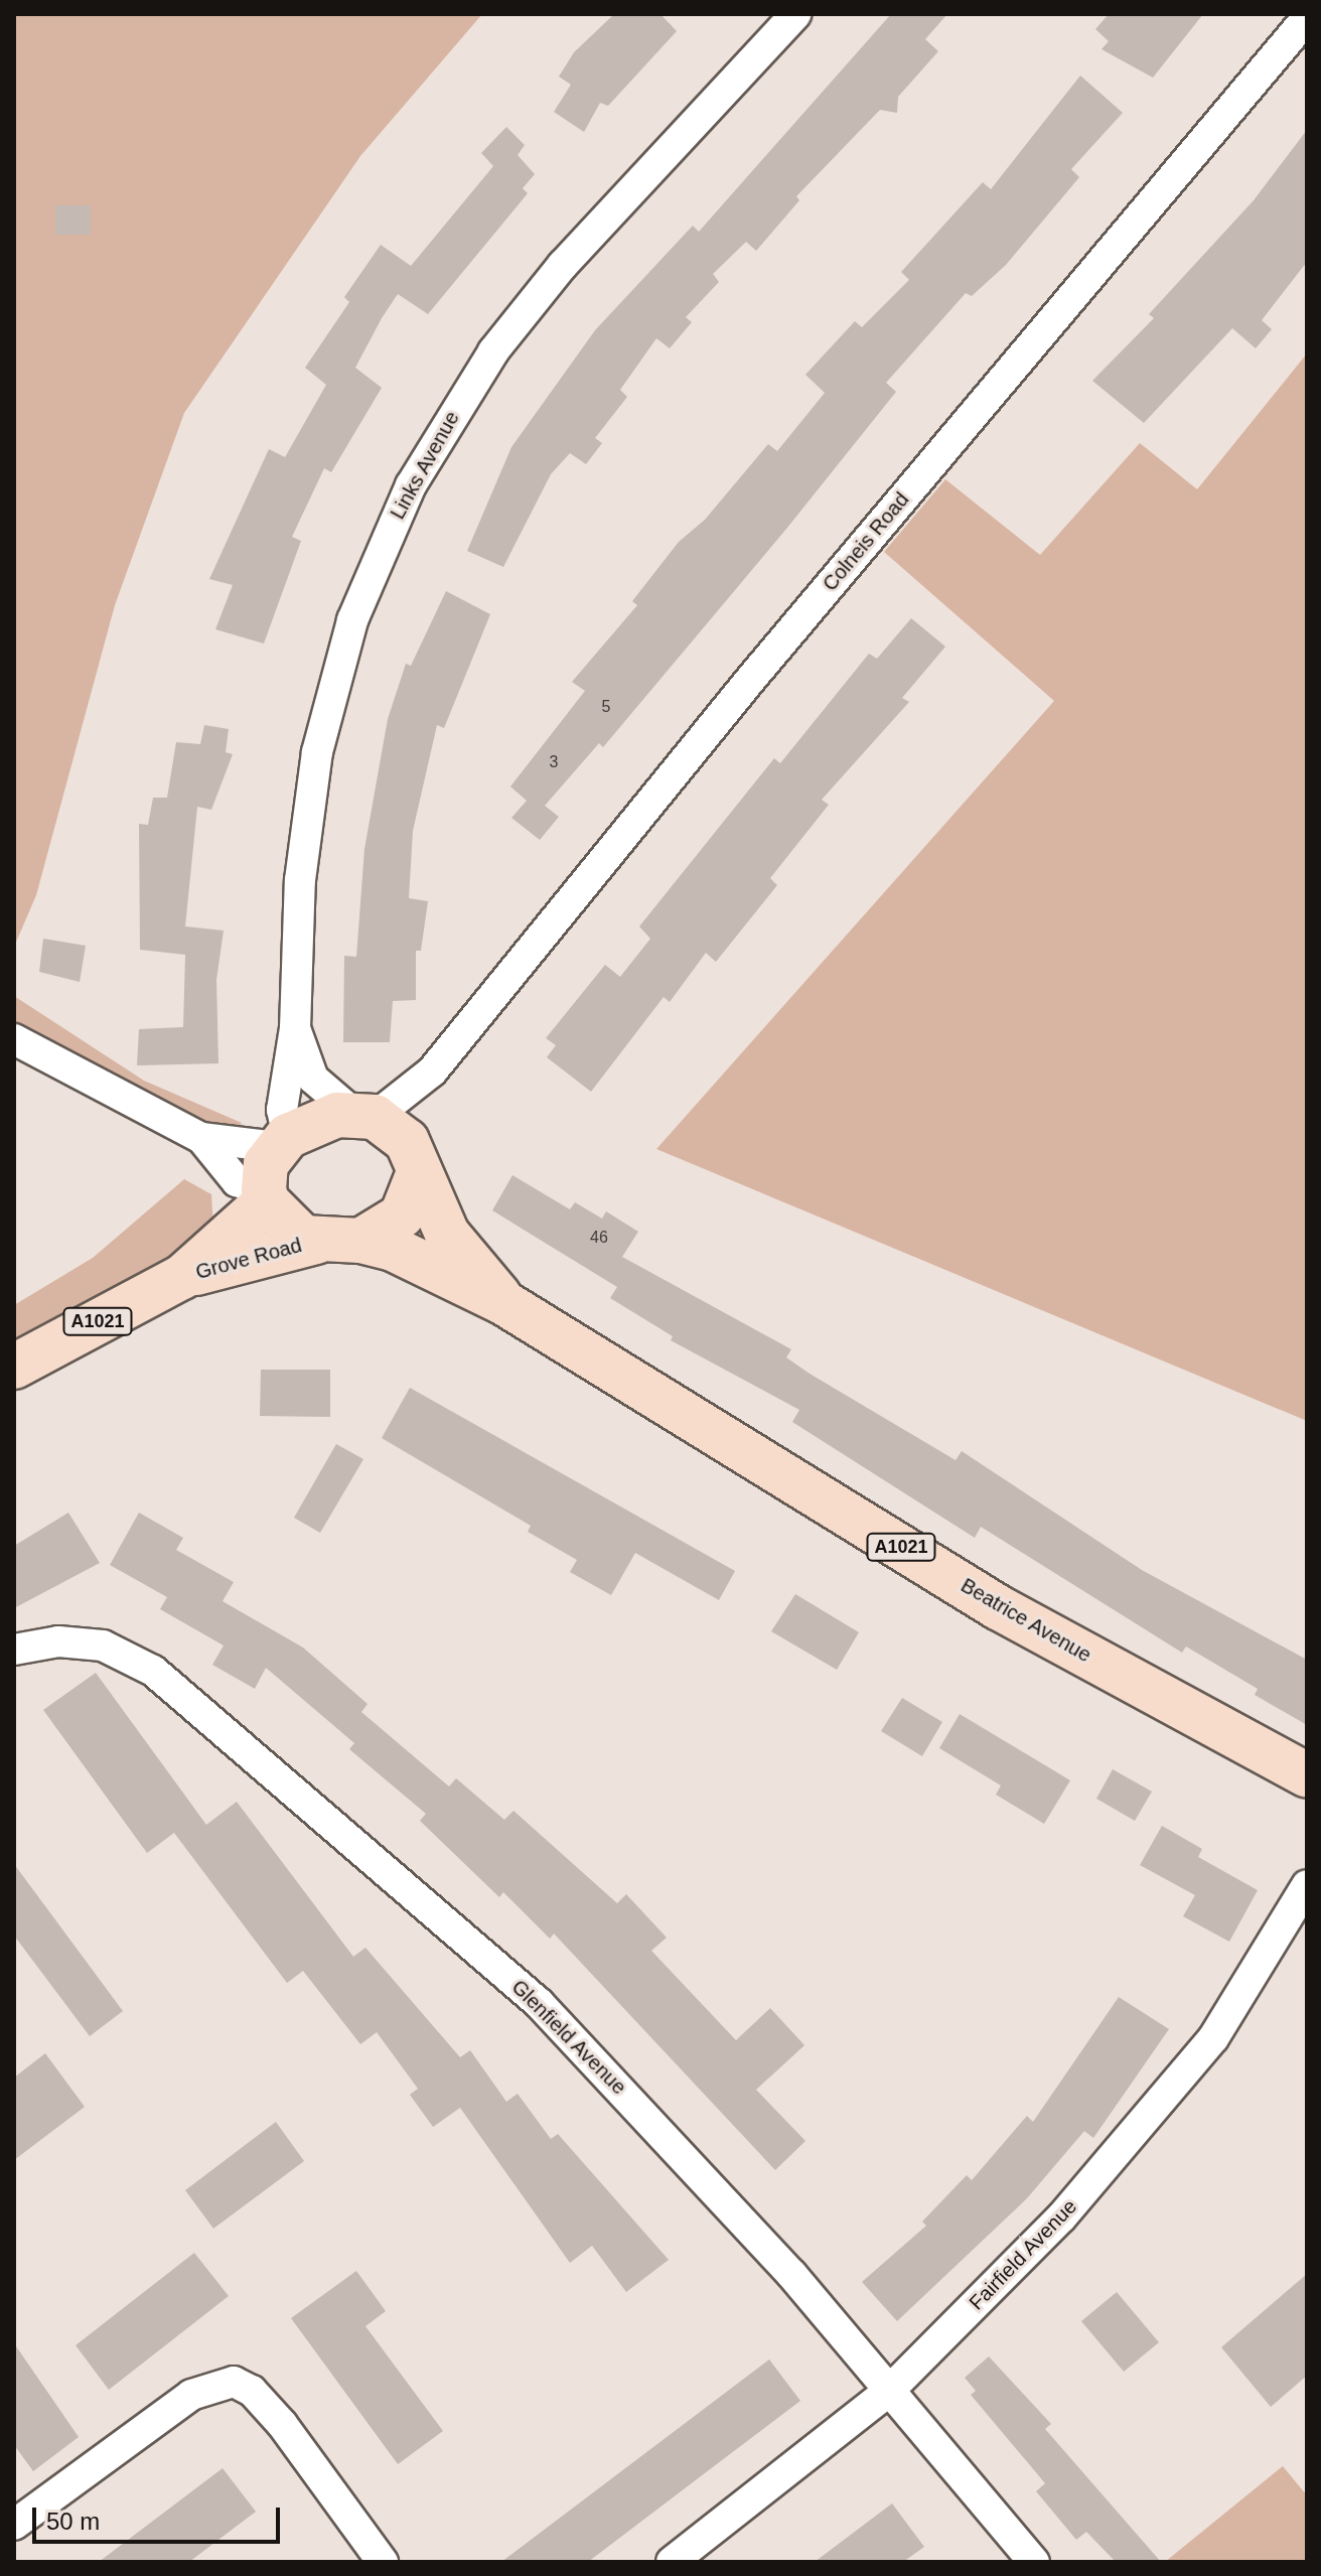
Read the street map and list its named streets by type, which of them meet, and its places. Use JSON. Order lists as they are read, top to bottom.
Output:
{
  "streets": {
    "main road": ["Grove Road", "A1021", "Beatrice Avenue"],
    "street": [
      "Links Avenue",
      "Colneis Road",
      "Glenfield Avenue",
      "Fairfield Avenue"
    ]
  },
  "crossings": [
    ["Links Avenue", "Colneis Road"],
    ["Links Avenue", "Grove Road"],
    ["Links Avenue", "Beatrice Avenue"],
    ["Colneis Road", "Grove Road"],
    ["Colneis Road", "Beatrice Avenue"],
    ["Grove Road", "Beatrice Avenue"],
    ["Glenfield Avenue", "Fairfield Avenue"]
  ],
  "house_numbers": ["5", "3", "46"],
  "scale_bar": "50 m"
}
